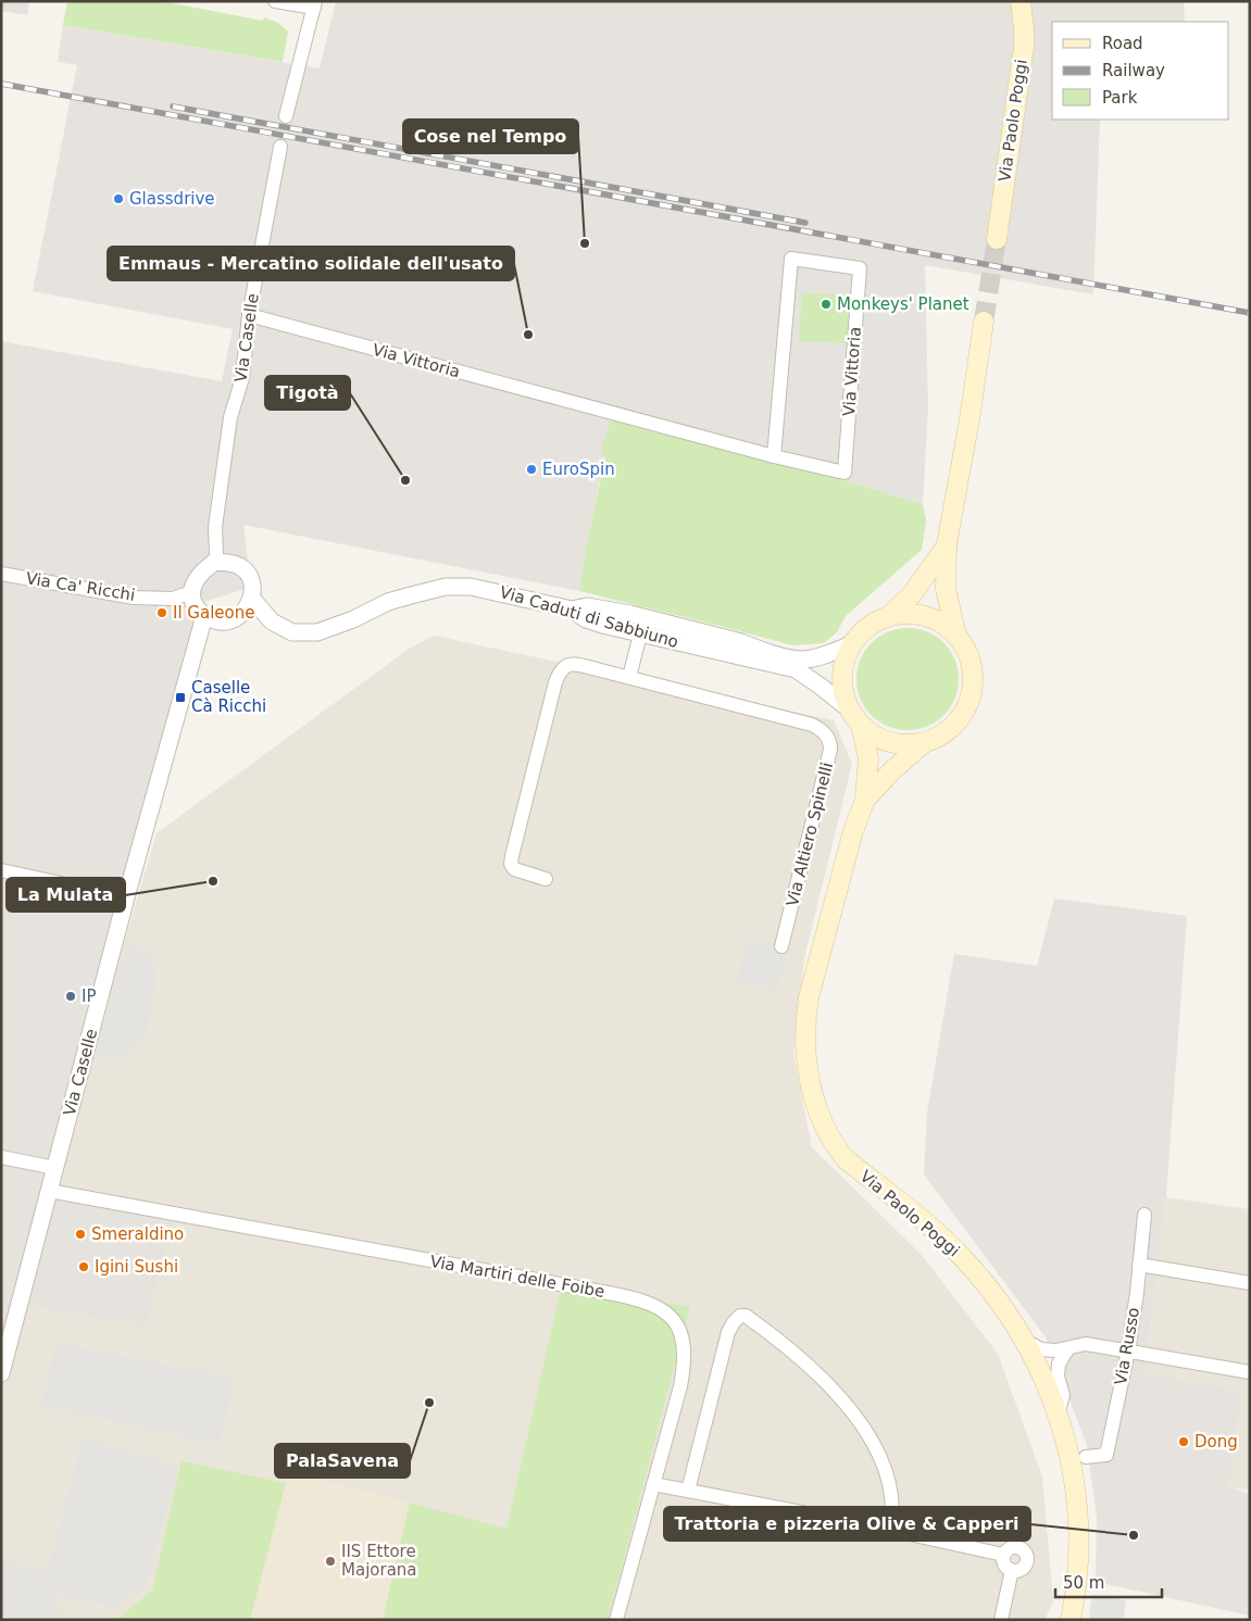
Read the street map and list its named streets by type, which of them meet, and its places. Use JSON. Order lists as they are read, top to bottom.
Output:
{
  "streets": {
    "main road": ["Via Paolo Poggi"],
    "street": [
      "Via Caselle",
      "Via Vittoria",
      "Via Ca' Ricchi",
      "Via Caduti di Sabbiuno",
      "Via Altiero Spinelli",
      "Via Martiri delle Foibe",
      "Via Russo"
    ]
  },
  "crossings": [
    ["Via Caselle", "Via Vittoria"],
    ["Via Caselle", "Via Ca' Ricchi"],
    ["Via Caselle", "Via Caduti di Sabbiuno"],
    ["Via Caselle", "Via Martiri delle Foibe"],
    ["Via Ca' Ricchi", "Via Caduti di Sabbiuno"]
  ],
  "places": {
    "other": [
      "Glassdrive",
      "Cose nel Tempo",
      "Monkeys' Planet",
      "Emmaus - Mercatino solidale dell'usato",
      "EuroSpin",
      "Tigotà",
      "Il Galeone",
      "La Mulata",
      "IP",
      "Smeraldino",
      "Igini Sushi",
      "PalaSavena",
      "Dong",
      "Trattoria e pizzeria Olive & Capperi",
      "IIS Ettore Majorana"
    ],
    "transit": ["Caselle Cà Ricchi"]
  },
  "legend": ["Road", "Railway", "Park"],
  "scale_bar": "50 m"
}
